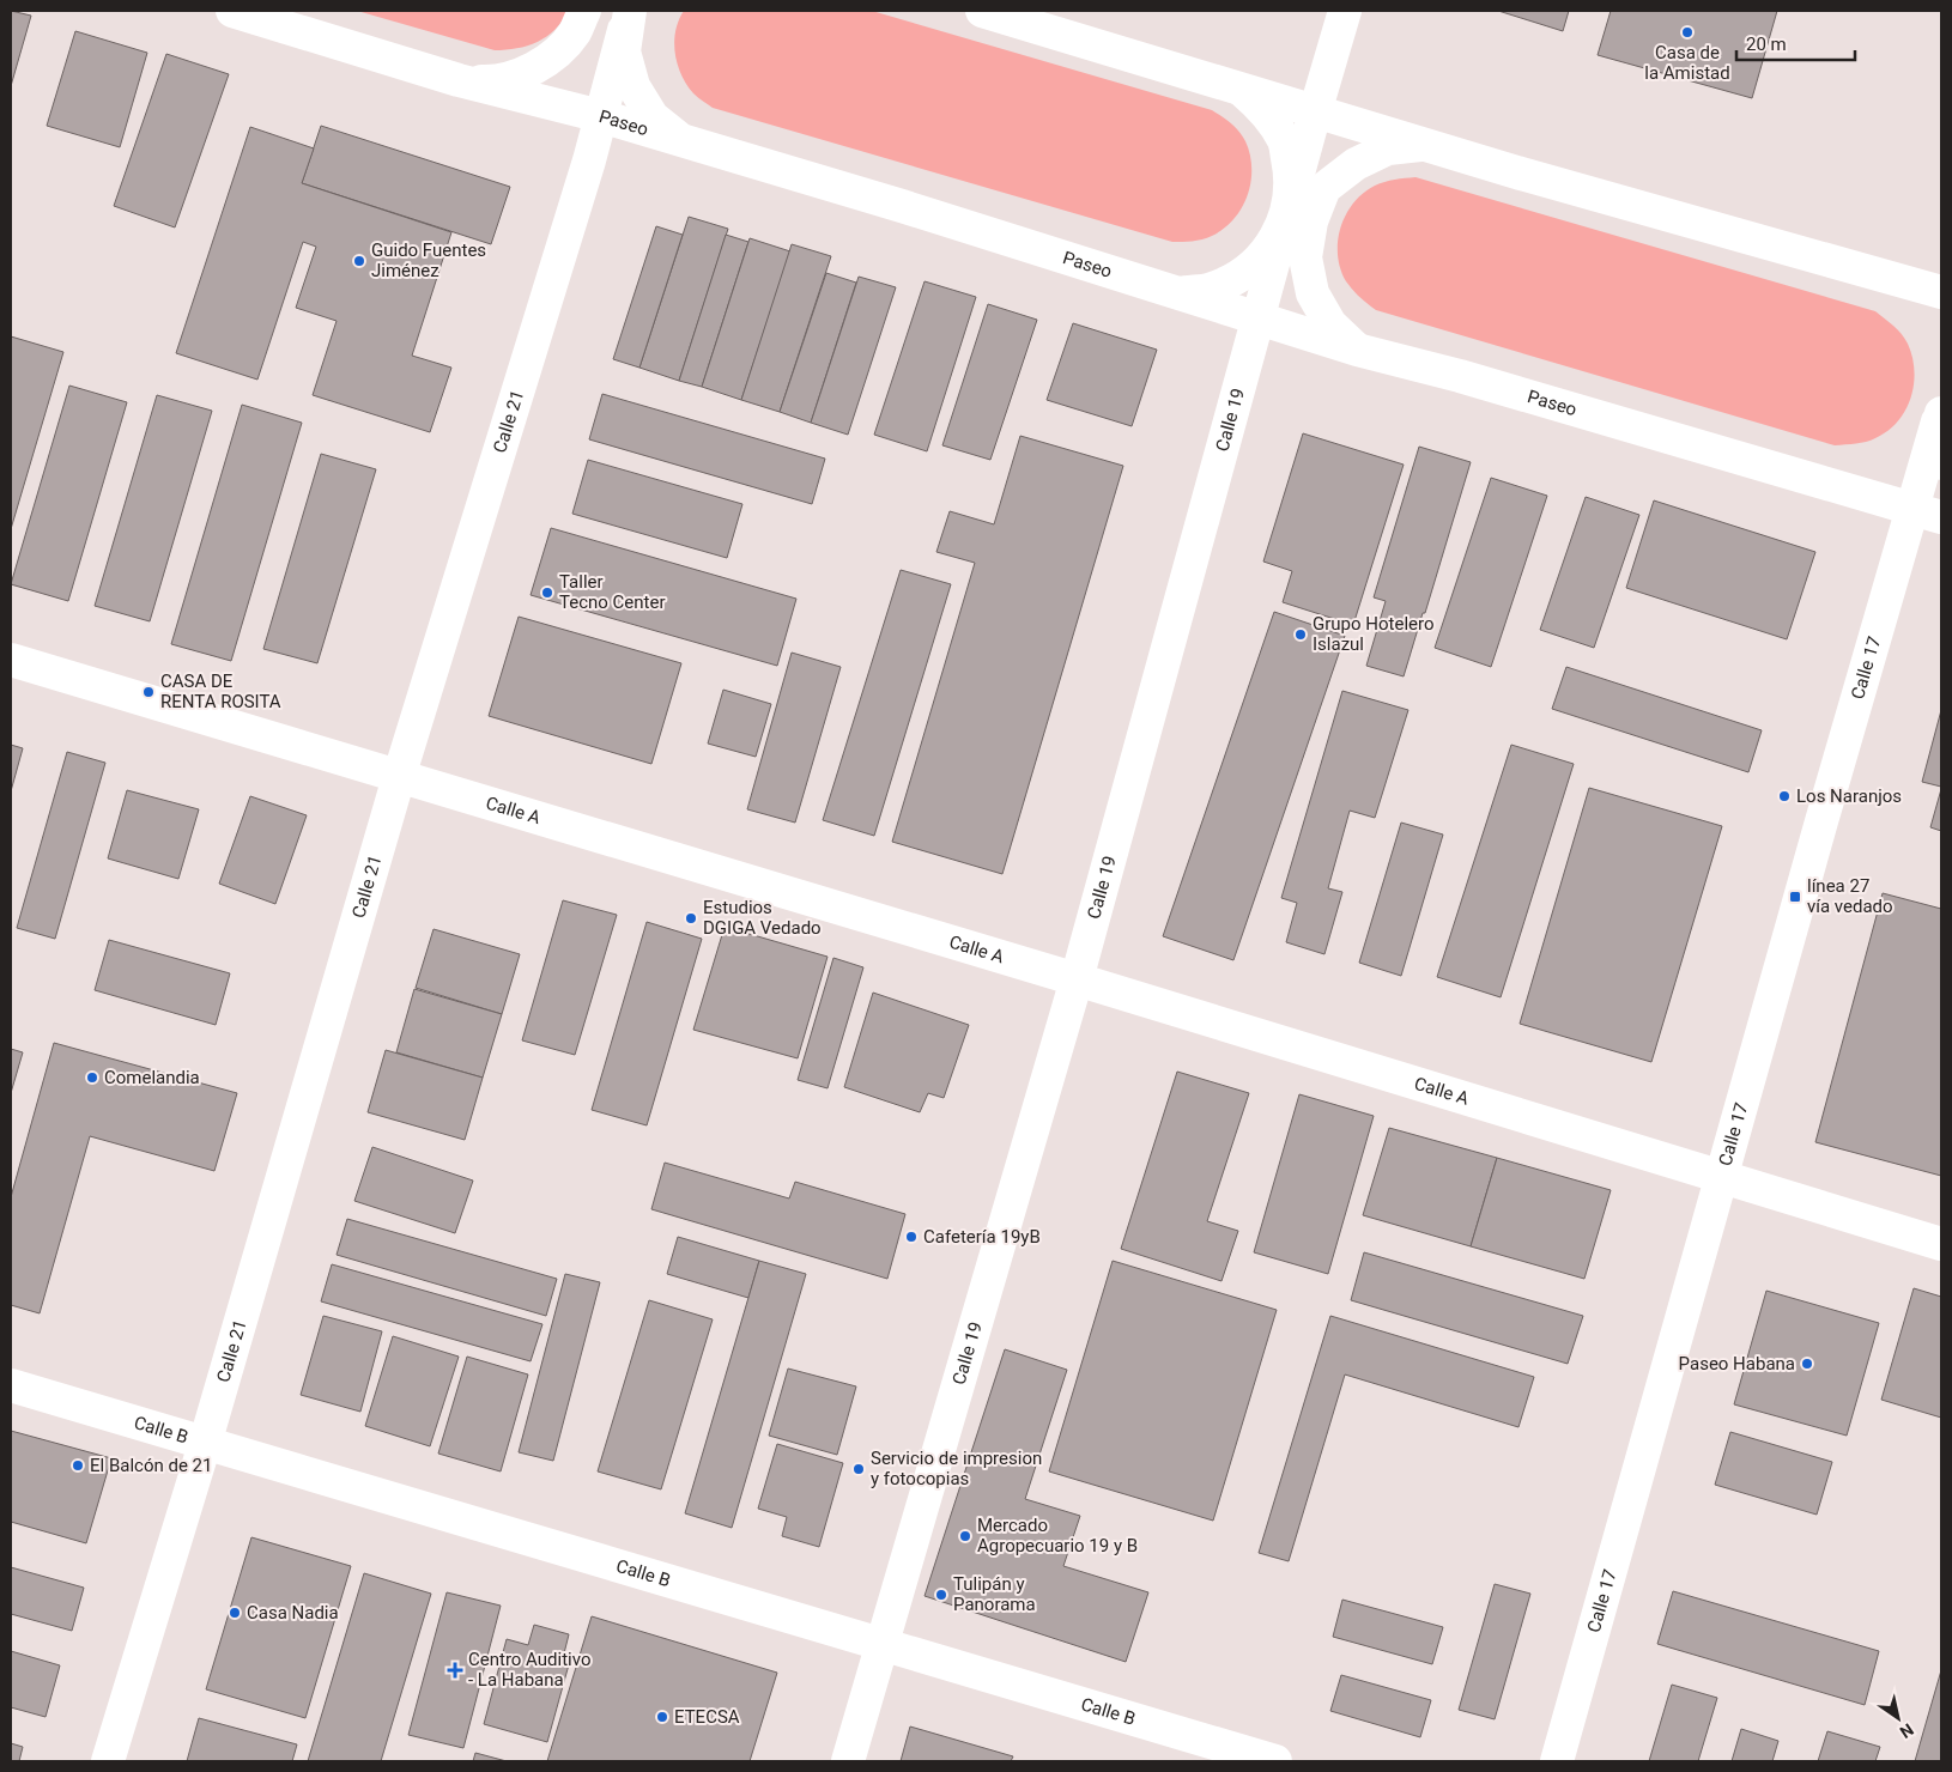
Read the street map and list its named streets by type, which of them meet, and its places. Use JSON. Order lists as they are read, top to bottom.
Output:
{
  "streets": {
    "street": [
      "Paseo",
      "Calle 19",
      "Calle 21",
      "Calle 17",
      "Calle A",
      "Calle B"
    ]
  },
  "crossings": [
    ["Paseo", "Calle 19"],
    ["Paseo", "Calle 21"],
    ["Paseo", "Calle 17"],
    ["Calle 19", "Calle A"],
    ["Calle 19", "Calle B"],
    ["Calle 21", "Calle A"],
    ["Calle 21", "Calle B"],
    ["Calle 17", "Calle A"]
  ],
  "places": {
    "other": [
      "Casa de la Amistad",
      "Guido Fuentes Jiménez",
      "Taller Tecno Center",
      "Grupo Hotelero Islazul",
      "CASA DE RENTA ROSITA",
      "Los Naranjos",
      "Estudios DGIGA Vedado",
      "Comelandia",
      "Cafetería 19yB",
      "Paseo Habana",
      "El Balcón de 21",
      "Servicio de impresion y fotocopias",
      "Mercado Agropecuario 19 y B",
      "Tulipán y Panorama",
      "Casa Nadia",
      "ETECSA"
    ],
    "transit": ["línea 27 vía vedado"],
    "health": ["Centro Auditivo - La Habana"]
  },
  "scale_bar": "20 m",
  "north": "bottom right"
}
